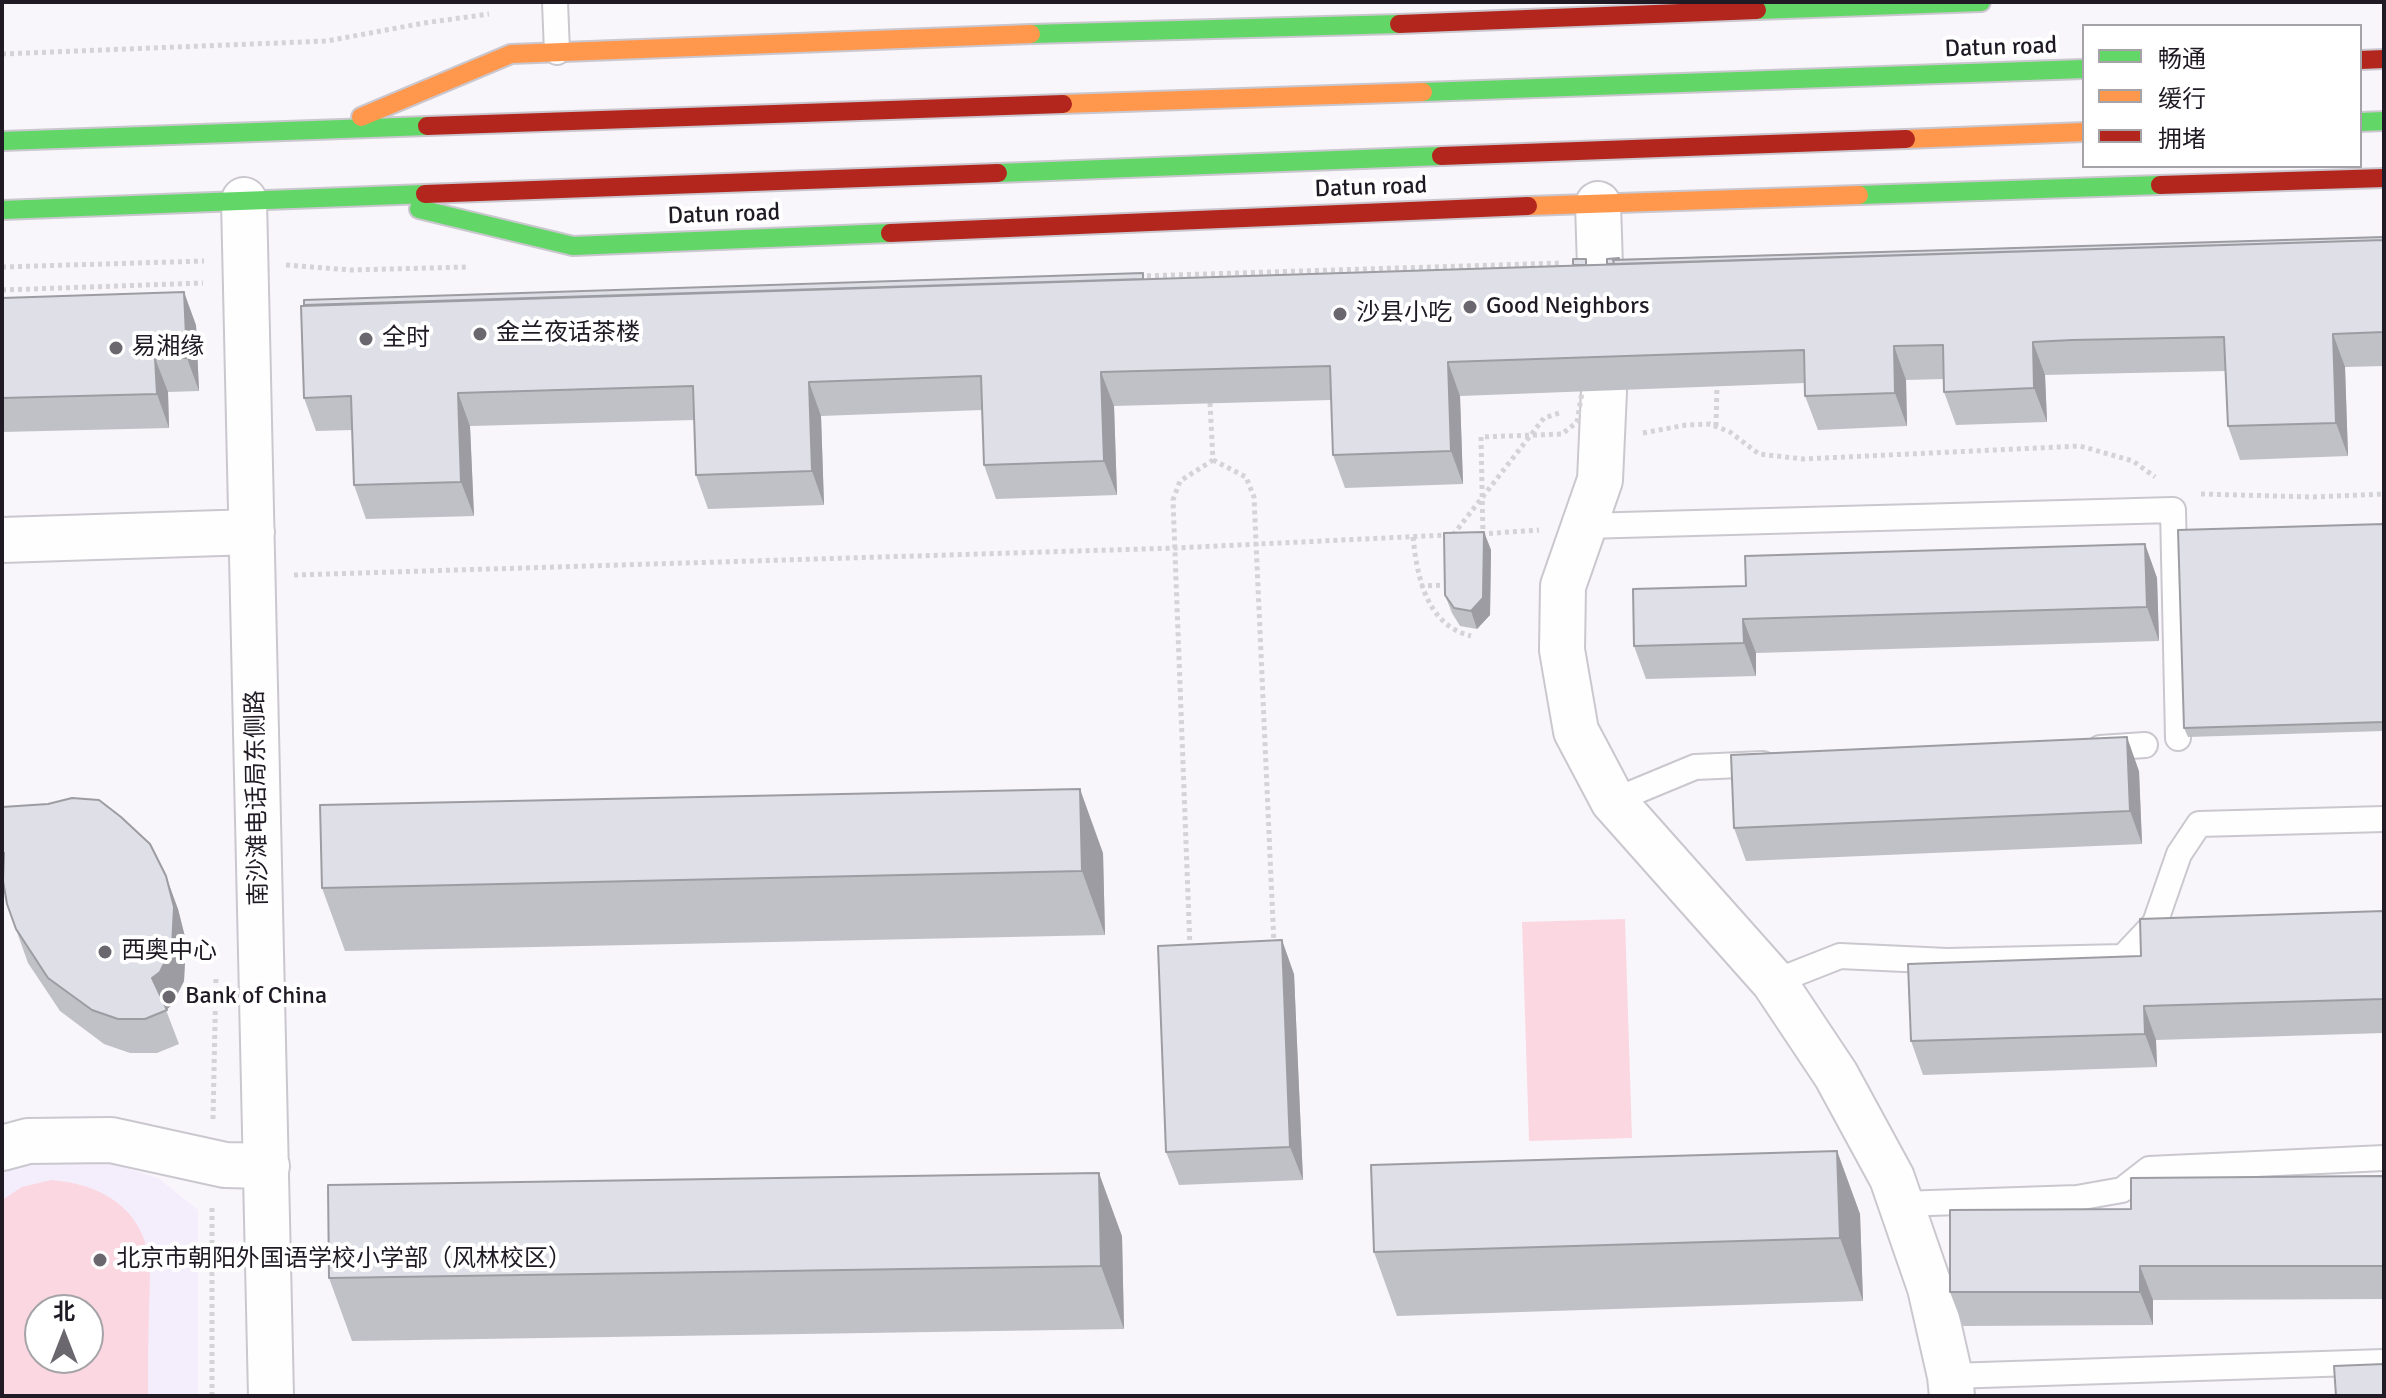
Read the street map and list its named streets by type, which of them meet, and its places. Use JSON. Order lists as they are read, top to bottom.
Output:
{
  "streets": {
    "main road": ["Datun road"],
    "street": ["南沙滩电话局东侧路"]
  },
  "crossings": [
    ["Datun road", "南沙滩电话局东侧路"]
  ],
  "places": [
    "Good Neighbors",
    "沙县小吃",
    "金兰夜话茶楼",
    "全时",
    "易湘缘",
    "西奥中心",
    "Bank of China",
    "北京市朝阳外国语学校小学部（风林校区）"
  ],
  "legend": ["畅通", "缓行", "拥堵"],
  "north": "top"
}
